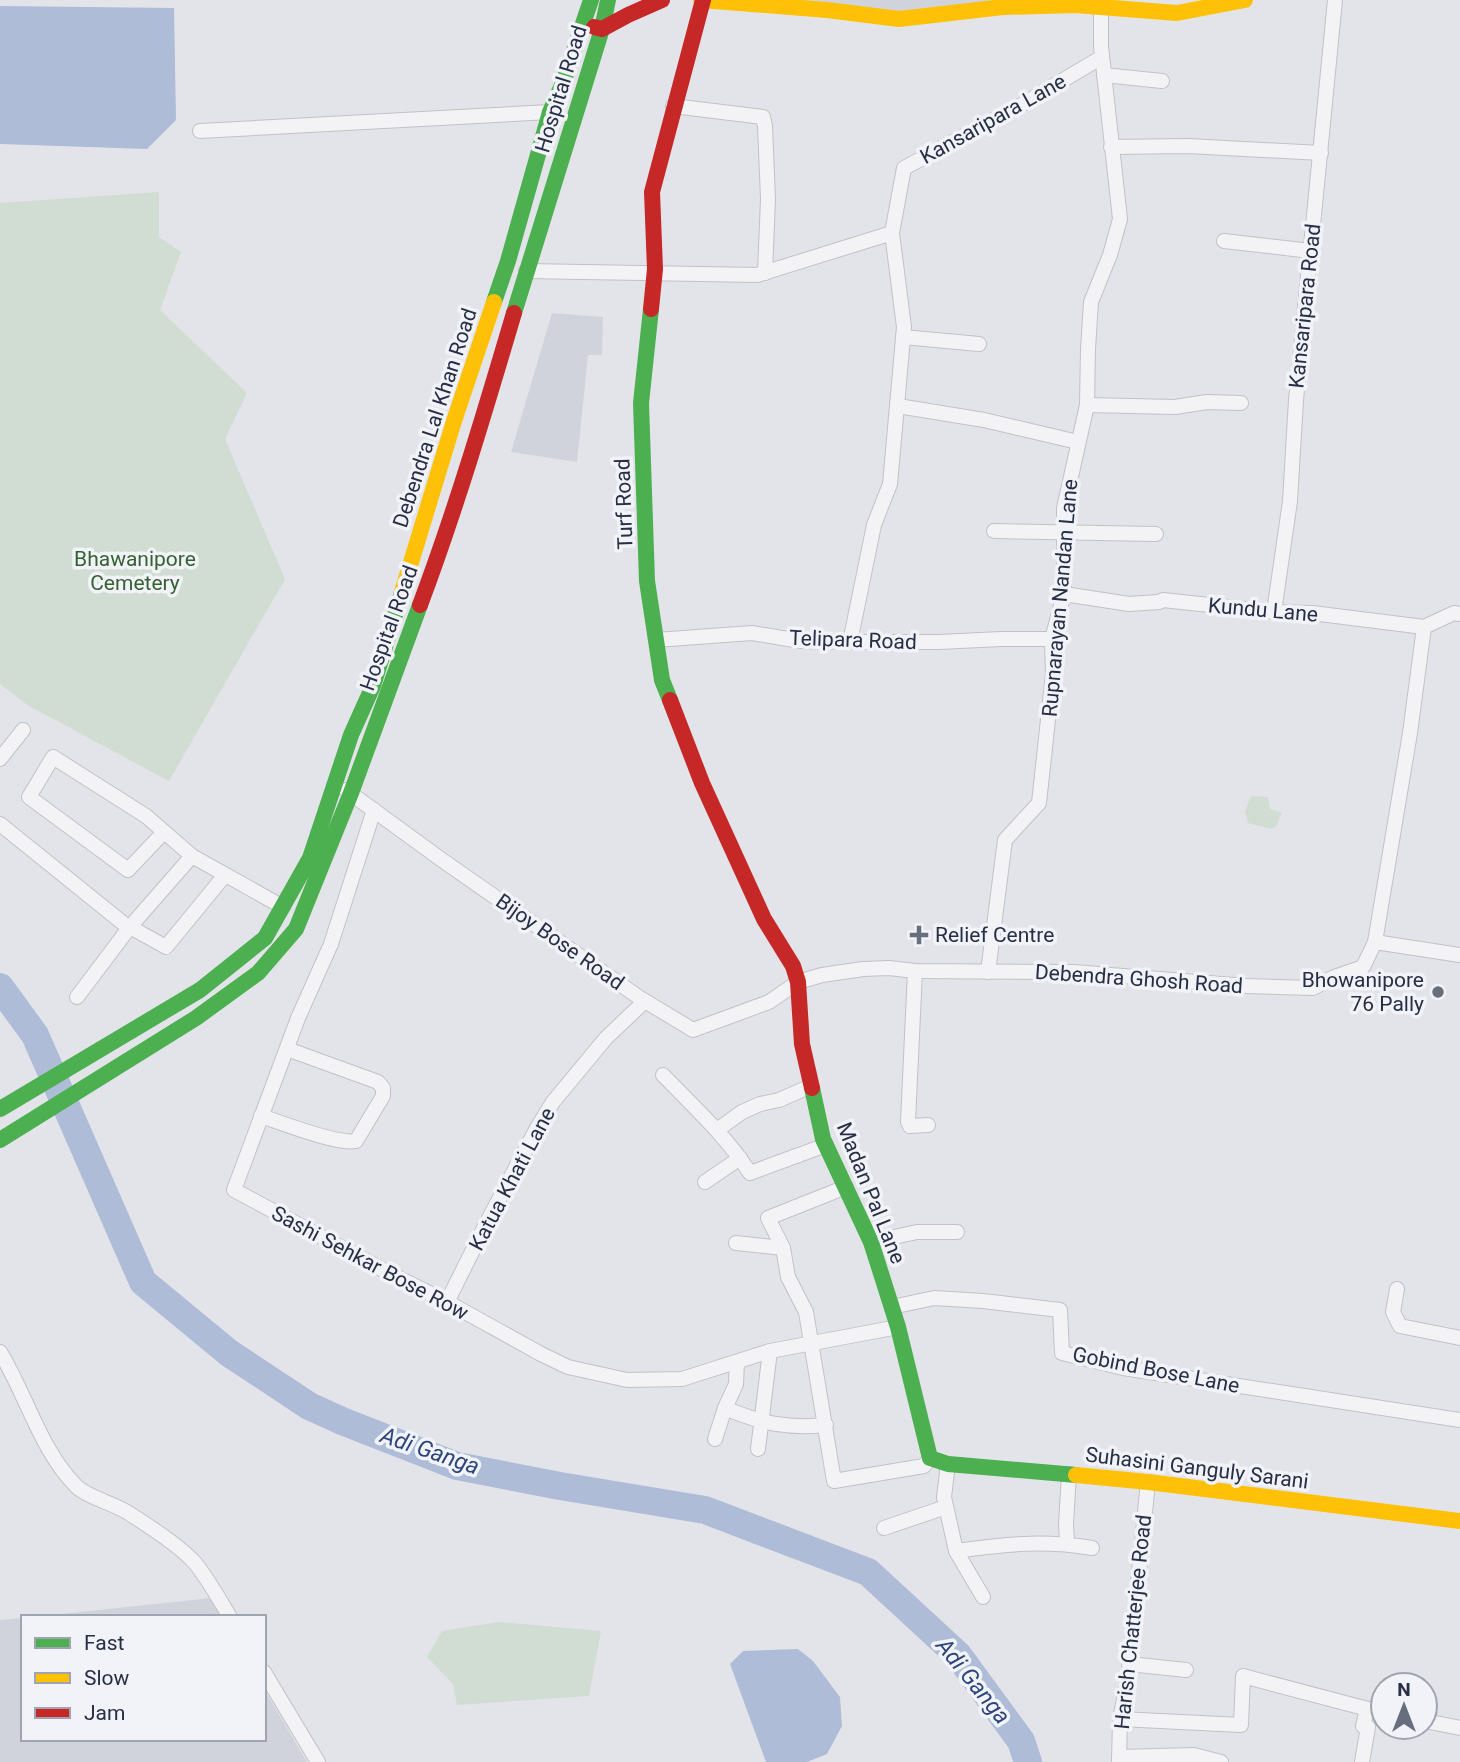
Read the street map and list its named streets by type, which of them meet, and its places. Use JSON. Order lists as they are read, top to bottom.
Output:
{
  "streets": {
    "street": [
      "Hospital Road",
      "Kansaripara Lane",
      "Kansaripara Road",
      "Debendra Lal Khan Road",
      "Turf Road",
      "Rupnarayan Nandan Lane",
      "Kundu Lane",
      "Telipara Road",
      "Bijoy Bose Road",
      "Debendra Ghosh Road",
      "Katua Khati Lane",
      "Madan Pal Lane",
      "Sashi Sehkar Bose Row",
      "Gobind Bose Lane",
      "Suhasini Ganguly Sarani",
      "Harish Chatterjee Road"
    ]
  },
  "crossings": [
    ["Hospital Road", "Bijoy Bose Road"],
    ["Kansaripara Lane", "Rupnarayan Nandan Lane"],
    ["Kansaripara Road", "Kundu Lane"],
    ["Debendra Lal Khan Road", "Bijoy Bose Road"],
    ["Turf Road", "Telipara Road"],
    ["Turf Road", "Bijoy Bose Road"],
    ["Turf Road", "Debendra Ghosh Road"],
    ["Turf Road", "Madan Pal Lane"],
    ["Rupnarayan Nandan Lane", "Kundu Lane"],
    ["Rupnarayan Nandan Lane", "Telipara Road"],
    ["Rupnarayan Nandan Lane", "Debendra Ghosh Road"],
    ["Bijoy Bose Road", "Debendra Ghosh Road"],
    ["Bijoy Bose Road", "Katua Khati Lane"],
    ["Bijoy Bose Road", "Madan Pal Lane"],
    ["Bijoy Bose Road", "Sashi Sehkar Bose Row"],
    ["Debendra Ghosh Road", "Madan Pal Lane"],
    ["Katua Khati Lane", "Sashi Sehkar Bose Row"],
    ["Madan Pal Lane", "Sashi Sehkar Bose Row"],
    ["Madan Pal Lane", "Gobind Bose Lane"],
    ["Madan Pal Lane", "Suhasini Ganguly Sarani"],
    ["Suhasini Ganguly Sarani", "Harish Chatterjee Road"]
  ],
  "water": ["Adi Ganga"],
  "parks": ["Bhawanipore Cemetery"],
  "places": {
    "health": ["Relief Centre"],
    "other": ["Bhowanipore 76 Pally"]
  },
  "legend": ["Fast", "Slow", "Jam"],
  "north": "top"
}
